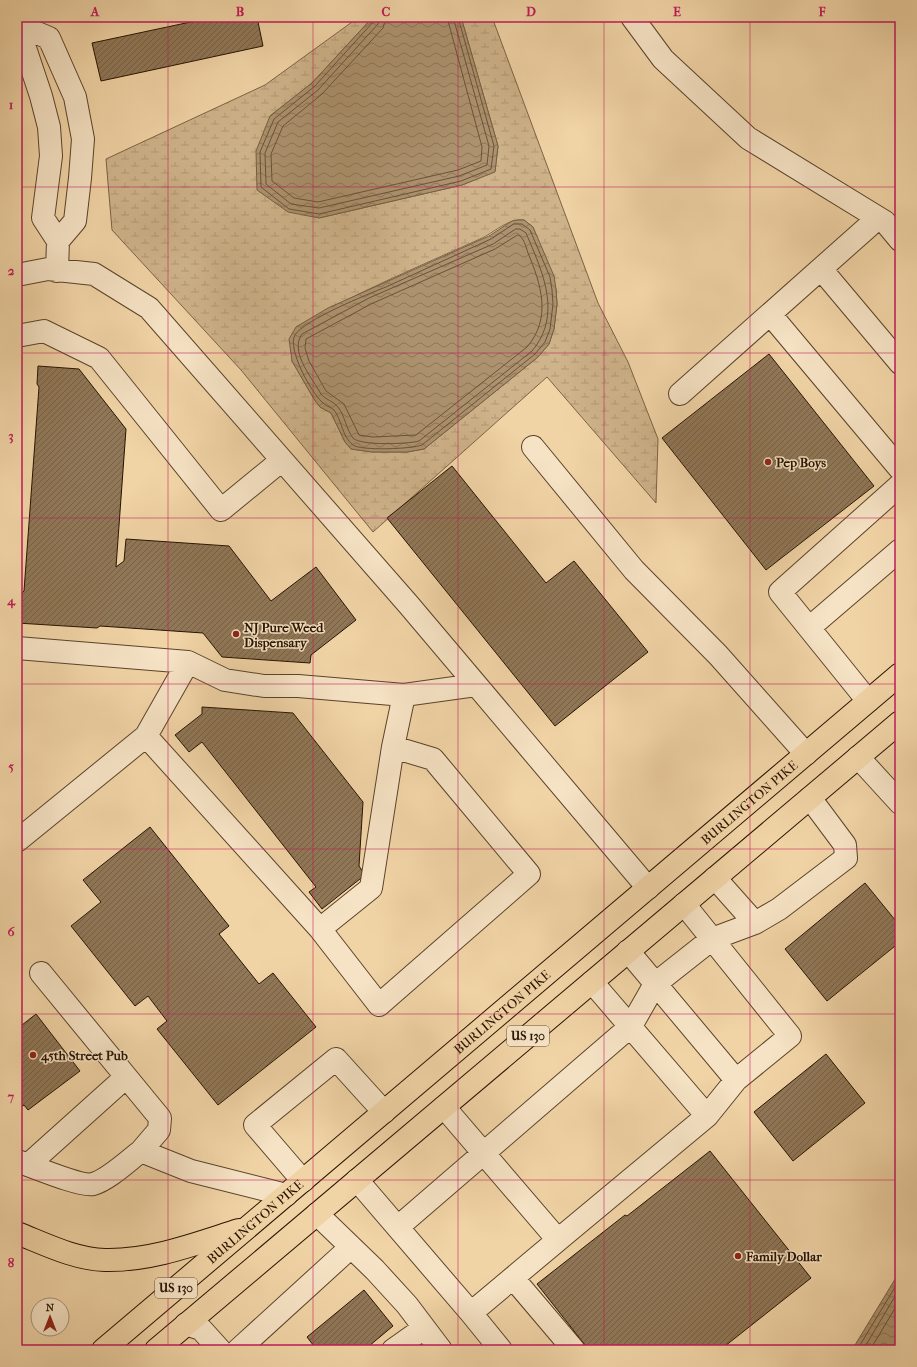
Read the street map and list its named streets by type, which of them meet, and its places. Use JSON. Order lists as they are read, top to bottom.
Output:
{
  "streets": {
    "highway": ["BURLINGTON PIKE", "US 130"]
  },
  "places": [
    "Pep Boys",
    "NJ Pure Weed Dispensary",
    "45th Street Pub",
    "Family Dollar"
  ],
  "north": "top",
  "grid": {
    "columns": [
      "A",
      "B",
      "C",
      "D",
      "E",
      "F"
    ],
    "rows": [
      "1",
      "2",
      "3",
      "4",
      "5",
      "6",
      "7",
      "8"
    ]
  }
}
